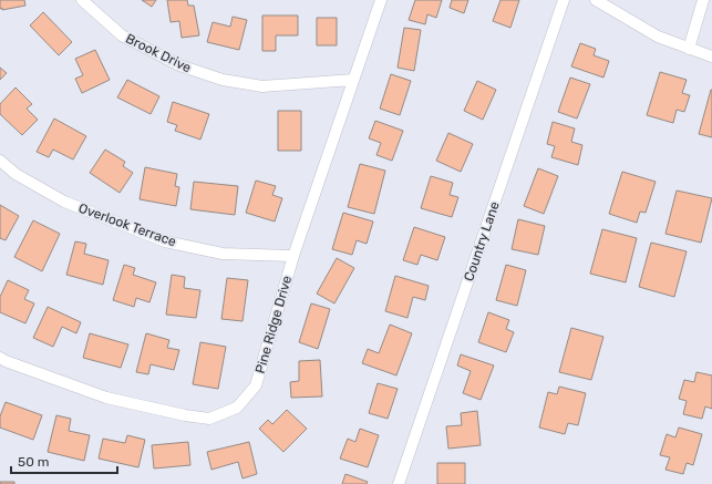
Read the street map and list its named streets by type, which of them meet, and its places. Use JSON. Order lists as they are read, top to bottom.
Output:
{
  "streets": {
    "street": [
      "Brook Drive",
      "Overlook Terrace",
      "Country Lane",
      "Pine Ridge Drive"
    ]
  },
  "crossings": [
    ["Brook Drive", "Pine Ridge Drive"],
    ["Overlook Terrace", "Pine Ridge Drive"]
  ],
  "scale_bar": "50 m"
}
